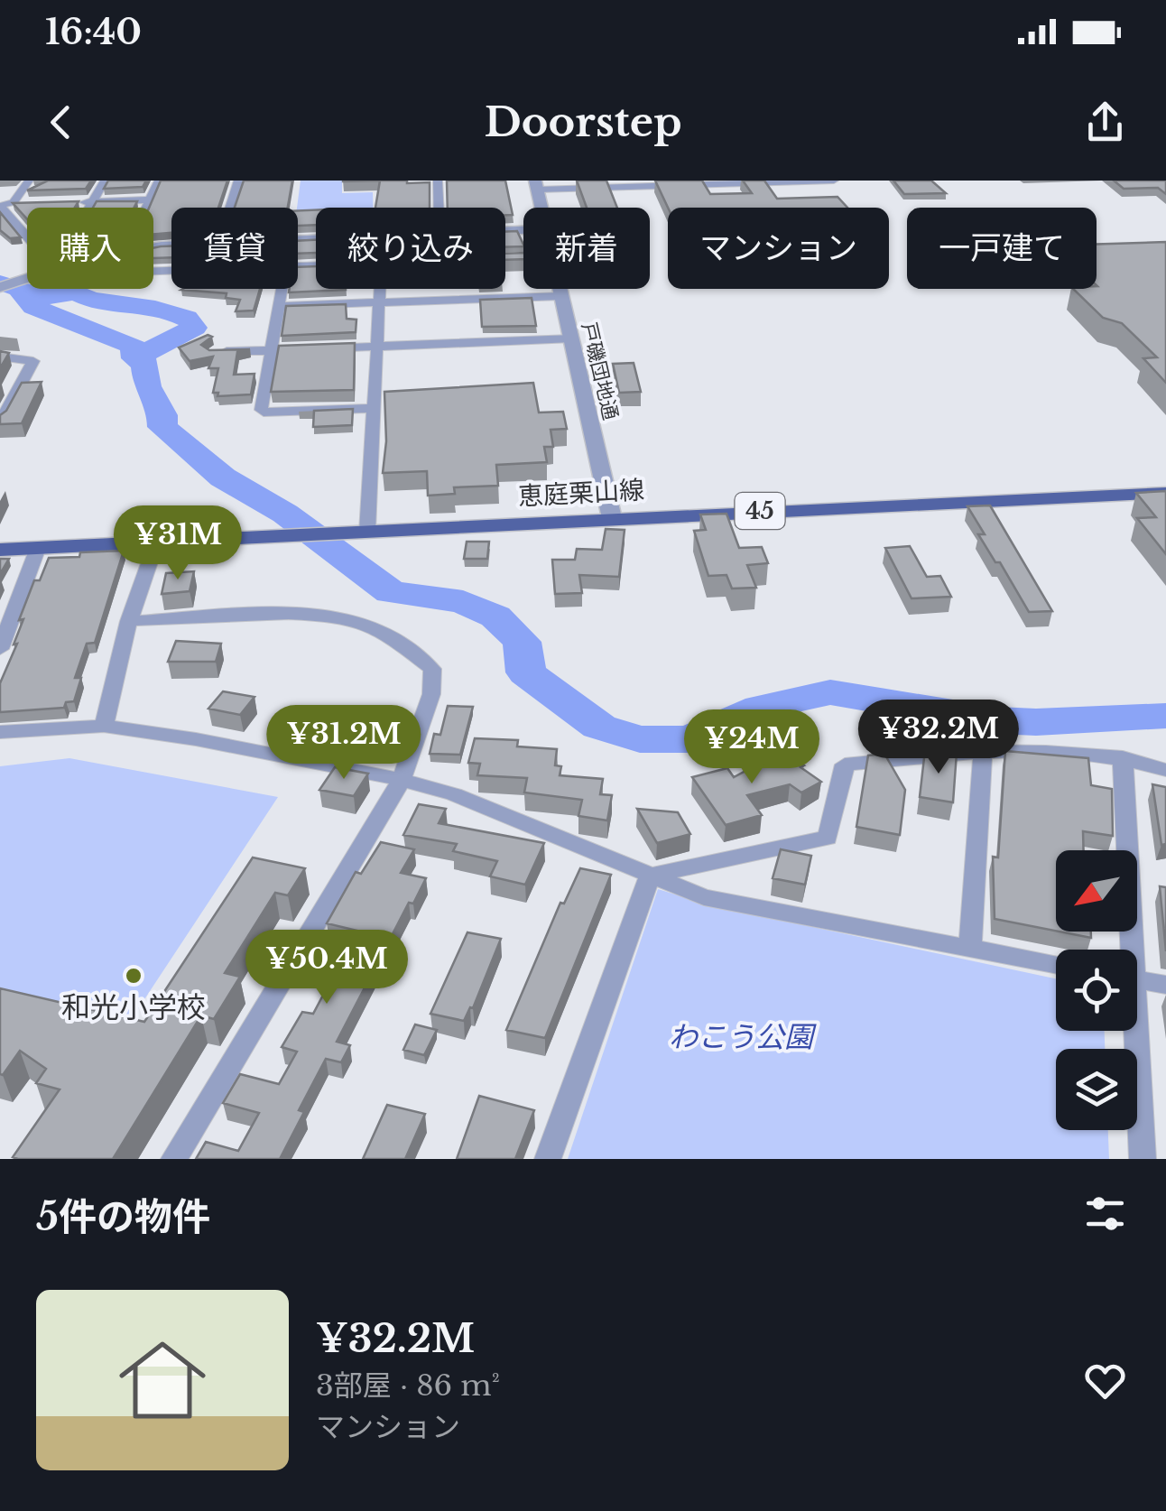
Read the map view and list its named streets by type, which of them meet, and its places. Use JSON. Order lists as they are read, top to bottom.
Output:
{
  "streets": {
    "main road": ["恵庭栗山線", "45"],
    "street": ["戸磯団地通"]
  },
  "crossings": [
    ["戸磯団地通", "恵庭栗山線"]
  ],
  "parks": ["わこう公園"],
  "places": ["和光小学校"],
  "north": "bottom left",
  "page": {
    "status": "16:40",
    "header": "Doorstep",
    "chip": [
      "購入",
      "賃貸",
      "絞り込み",
      "新着",
      "マンション",
      "一戸建て"
    ],
    "price": [
      "¥31M",
      "¥32.2M",
      "¥31.2M",
      "¥24M",
      "¥50.4M"
    ],
    "heading": "5件の物件",
    "list": [
      {
        "name": "¥32.2M",
        "note": "3部屋 · 86 m² · マンション"
      }
    ]
  }
}
